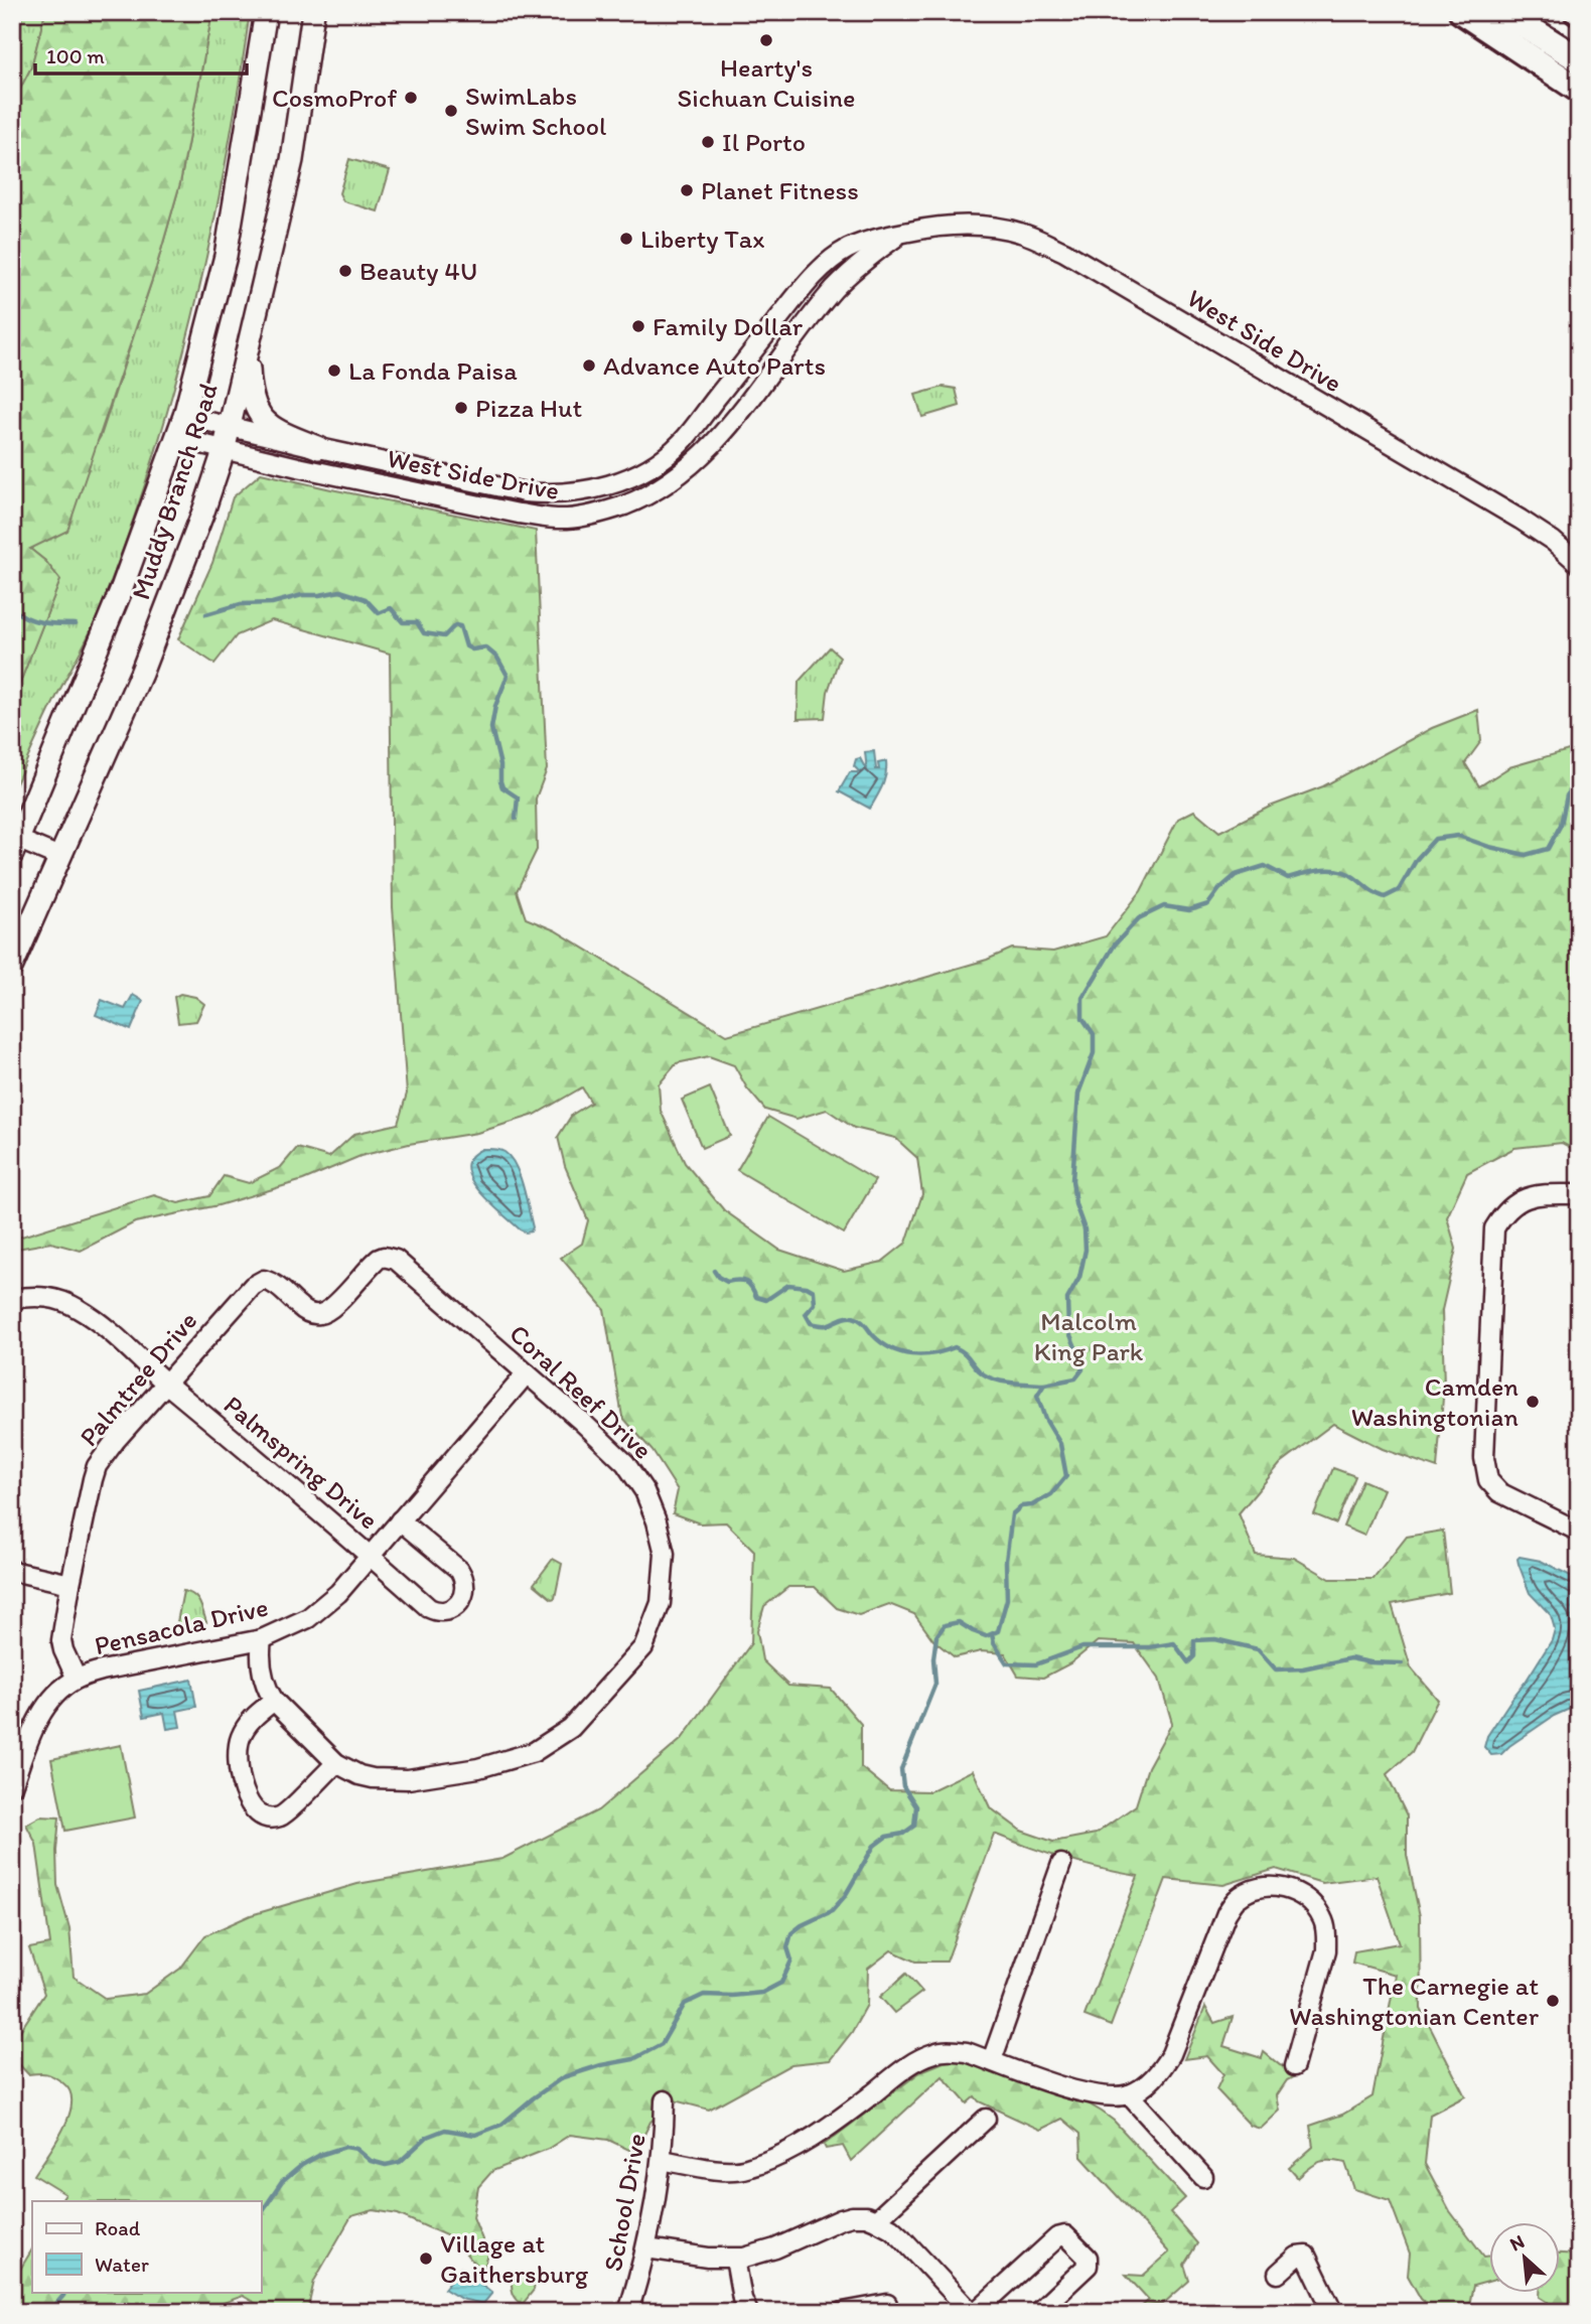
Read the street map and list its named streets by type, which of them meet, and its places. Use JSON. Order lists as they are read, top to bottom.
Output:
{
  "streets": {
    "main road": ["Muddy Branch Road"],
    "street": [
      "West Side Drive",
      "Palmtree Drive",
      "Coral Reef Drive",
      "Palmspring Drive",
      "Pensacola Drive",
      "School Drive"
    ]
  },
  "crossings": [
    ["West Side Drive", "Muddy Branch Road"],
    ["Palmtree Drive", "Coral Reef Drive"],
    ["Palmtree Drive", "Palmspring Drive"],
    ["Palmtree Drive", "Pensacola Drive"],
    ["Coral Reef Drive", "Pensacola Drive"],
    ["Palmspring Drive", "Pensacola Drive"]
  ],
  "parks": ["Malcolm King Park"],
  "places": [
    "Hearty's Sichuan Cuisine",
    "CosmoProf",
    "SwimLabs Swim School",
    "Il Porto",
    "Planet Fitness",
    "Liberty Tax",
    "Beauty 4U",
    "Family Dollar",
    "Advance Auto Parts",
    "La Fonda Paisa",
    "Pizza Hut",
    "Camden Washingtonian",
    "The Carnegie at Washingtonian Center",
    "Village at Gaithersburg"
  ],
  "legend": ["Road", "Water"],
  "scale_bar": "100 m",
  "north": "top left"
}
